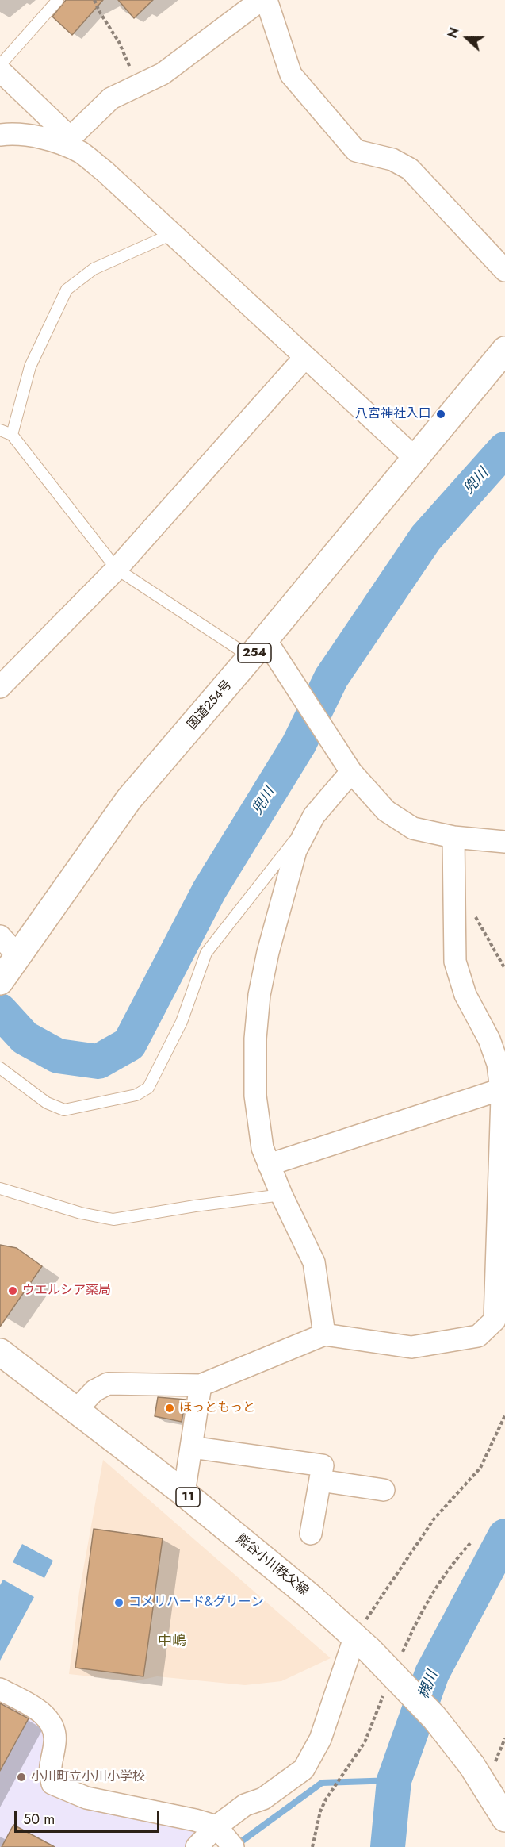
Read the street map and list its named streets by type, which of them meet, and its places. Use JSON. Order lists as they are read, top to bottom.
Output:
{
  "streets": {
    "main road": [
      "254",
      "国道254号",
      "11",
      "熊谷小川秩父線"
    ]
  },
  "districts": ["中嶋"],
  "water": ["兜川", "槻川"],
  "places": [
    "八宮神社入口",
    "ウエルシア薬局",
    "ほっともっと",
    "コメリハード&グリーン",
    "小川町立小川小学校"
  ],
  "scale_bar": "50 m",
  "north": "left"
}
